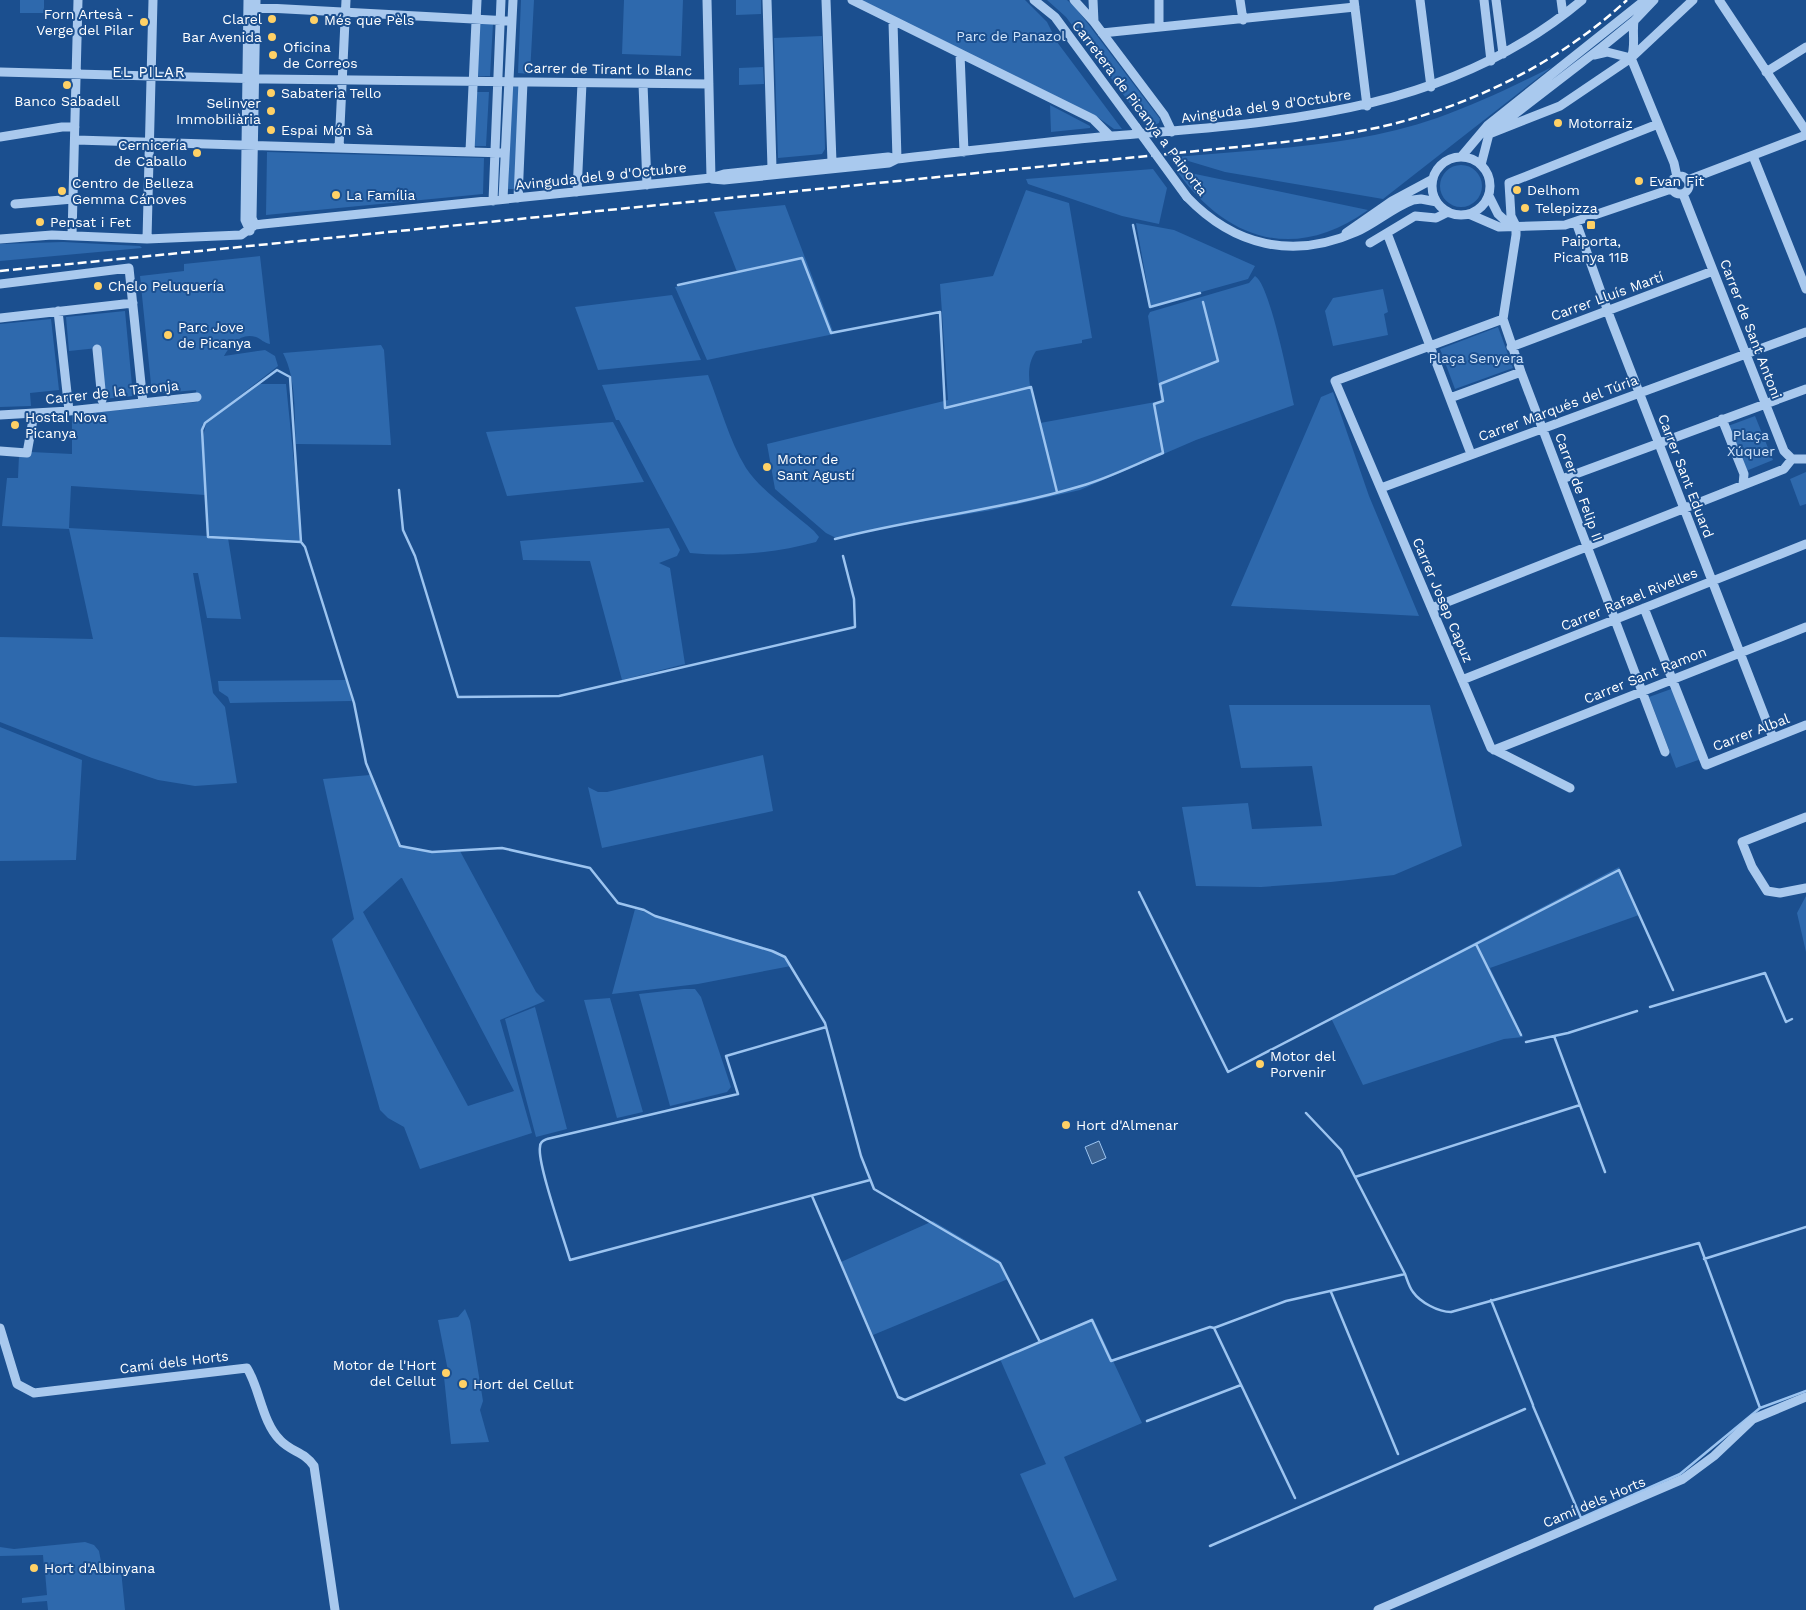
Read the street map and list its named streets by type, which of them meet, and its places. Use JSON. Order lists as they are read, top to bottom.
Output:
{
  "streets": {
    "street": [
      "Carrer de Tirant lo Blanc",
      "Avinguda del 9 d'Octubre",
      "Carretera de Picanya a Paiporta",
      "Carrer Lluís Martí",
      "Carrer de Sant Antoni",
      "Carrer de la Taronja",
      "Carrer Marqués del Túria",
      "Carrer Sant Eduard",
      "Carrer de Felip II",
      "Carrer Rafael Rivelles",
      "Carrer Josep Capuz",
      "Carrer Sant Ramon",
      "Carrer Albal",
      "Camí dels Horts"
    ]
  },
  "crossings": [
    ["Carrer Lluís Martí", "Carrer de Sant Antoni"],
    ["Carrer Lluís Martí", "Carrer Sant Eduard"],
    ["Carrer Lluís Martí", "Carrer de Felip II"],
    ["Carrer de Sant Antoni", "Carrer Marqués del Túria"],
    ["Carrer Marqués del Túria", "Carrer Sant Eduard"],
    ["Carrer Marqués del Túria", "Carrer de Felip II"],
    ["Carrer Marqués del Túria", "Carrer Josep Capuz"],
    ["Carrer Sant Eduard", "Carrer Rafael Rivelles"],
    ["Carrer Sant Eduard", "Carrer Sant Ramon"],
    ["Carrer Sant Eduard", "Carrer Albal"],
    ["Carrer de Felip II", "Carrer Rafael Rivelles"],
    ["Carrer de Felip II", "Carrer Sant Ramon"],
    ["Carrer Rafael Rivelles", "Carrer Josep Capuz"],
    ["Carrer Josep Capuz", "Carrer Sant Ramon"],
    ["Carrer Sant Ramon", "Carrer Albal"]
  ],
  "districts": ["EL PILAR"],
  "parks": ["Parc de Panazol", "Plaça Senyera", "Plaça Xúquer"],
  "places": {
    "other": [
      "Clarel",
      "Més que Pèls",
      "Forn Artesà - Verge del Pilar",
      "Bar Avenida",
      "Oficina de Correos",
      "Banco Sabadell",
      "Sabateria Tello",
      "Selinver Immobiliària",
      "Motorraiz",
      "Espai Món Sà",
      "Cernicería de Caballo",
      "Evan Fit",
      "Delhom",
      "Centro de Belleza Gemma Cánoves",
      "La Família",
      "Telepizza",
      "Pensat i Fet",
      "Chelo Peluquería",
      "Parc Jove de Picanya",
      "Hostal Nova Picanya",
      "Motor de Sant Agustí",
      "Motor del Porvenir",
      "Hort d'Almenar",
      "Motor de l'Hort del Cellut",
      "Hort del Cellut",
      "Hort d'Albinyana"
    ],
    "transit": ["Paiporta, Picanya 11B"]
  }
}
